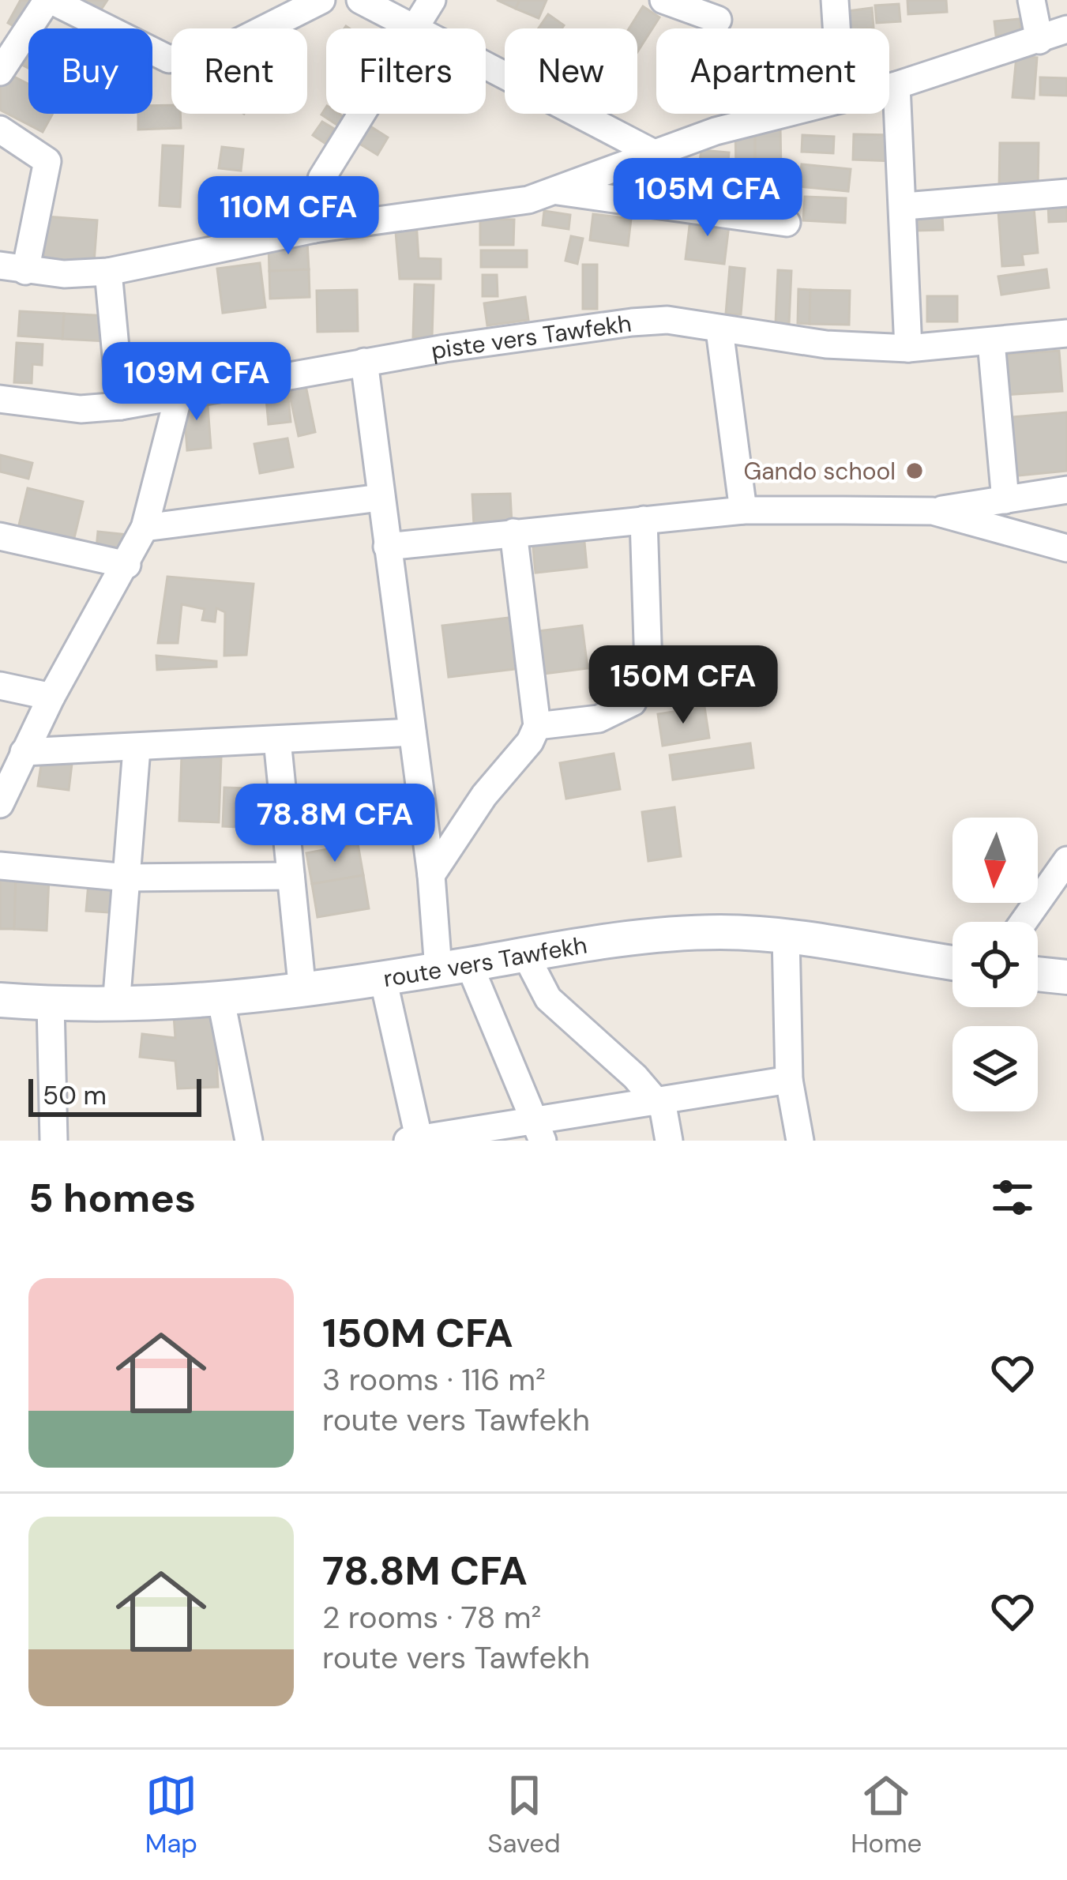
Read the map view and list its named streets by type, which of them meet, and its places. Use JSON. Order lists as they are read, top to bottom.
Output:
{
  "streets": {
    "street": ["piste vers Tawfekh", "route vers Tawfekh"]
  },
  "places": ["Gando school"],
  "scale_bar": "50 m",
  "north": "bottom",
  "page": {
    "chip": [
      "Buy",
      "Rent",
      "Filters",
      "New",
      "Apartment"
    ],
    "price": [
      "105M CFA",
      "110M CFA",
      "109M CFA",
      "150M CFA",
      "78.8M CFA"
    ],
    "scale": "50 m",
    "heading": "5 homes",
    "list": [
      {
        "name": "150M CFA",
        "note": "3 rooms · 116 m² · route vers Tawfekh"
      },
      {
        "name": "78.8M CFA",
        "note": "2 rooms · 78 m² · route vers Tawfekh"
      }
    ],
    "tabs": ["Map", "Saved", "Home"]
  }
}
